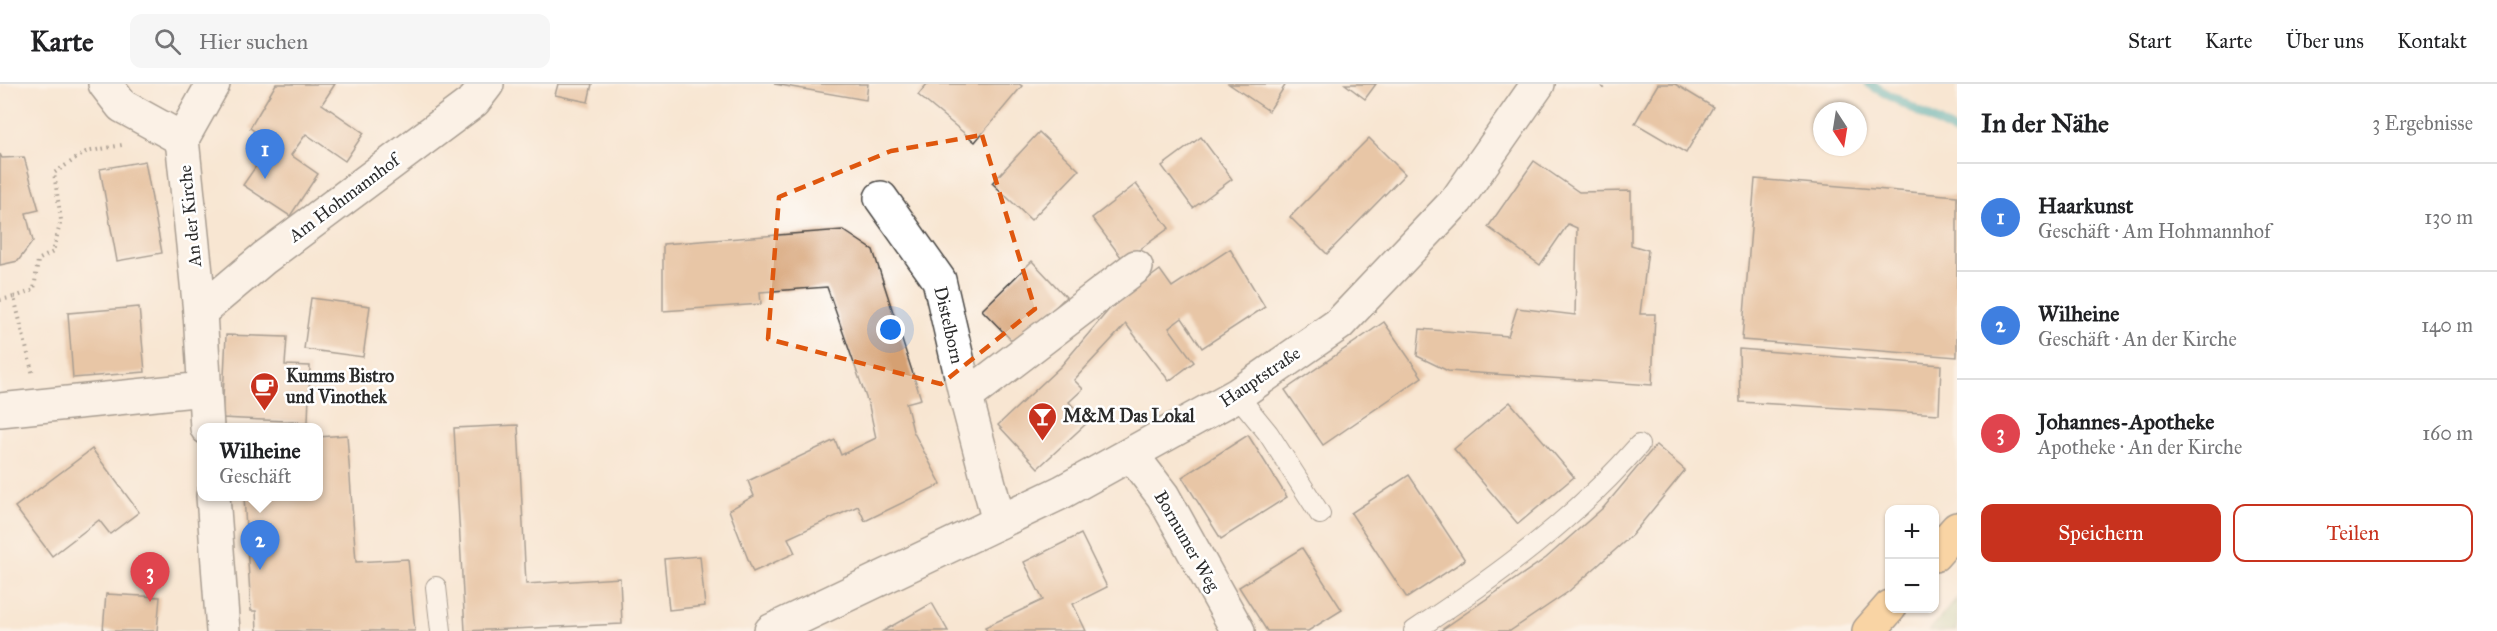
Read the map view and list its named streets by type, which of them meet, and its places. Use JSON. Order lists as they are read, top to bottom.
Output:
{
  "streets": {
    "street": [
      "Am Hohmannhof",
      "An der Kirche",
      "Distelborn",
      "Hauptstraße",
      "Bornumer Weg"
    ]
  },
  "crossings": [
    ["Am Hohmannhof", "An der Kirche"],
    ["Distelborn", "Hauptstraße"],
    ["Hauptstraße", "Bornumer Weg"]
  ],
  "places": {
    "cafe": ["Kumms Bistro und Vinothek"],
    "bar": ["M&M Das Lokal"]
  },
  "north": "bottom",
  "page": {
    "header": "Karte",
    "search": "Hier suchen",
    "nav": [
      "Start",
      "Karte",
      "Über uns",
      "Kontakt"
    ],
    "heading": ["In der Nähe", "3 Ergebnisse"],
    "pins": ["1", "2", "3"],
    "list": [
      {
        "mark": "1",
        "name": "Haarkunst",
        "note": "Geschäft · Am Hohmannhof",
        "value": "130 m"
      },
      {
        "mark": "2",
        "name": "Wilheine",
        "note": "Geschäft · An der Kirche",
        "value": "140 m"
      },
      {
        "mark": "3",
        "name": "Johannes-Apotheke",
        "note": "Apotheke · An der Kirche",
        "value": "160 m"
      }
    ],
    "popup": ["Wilheine", "Geschäft"],
    "buttons": ["Speichern", "Teilen"],
    "map_buttons": ["+", "−"]
  }
}
